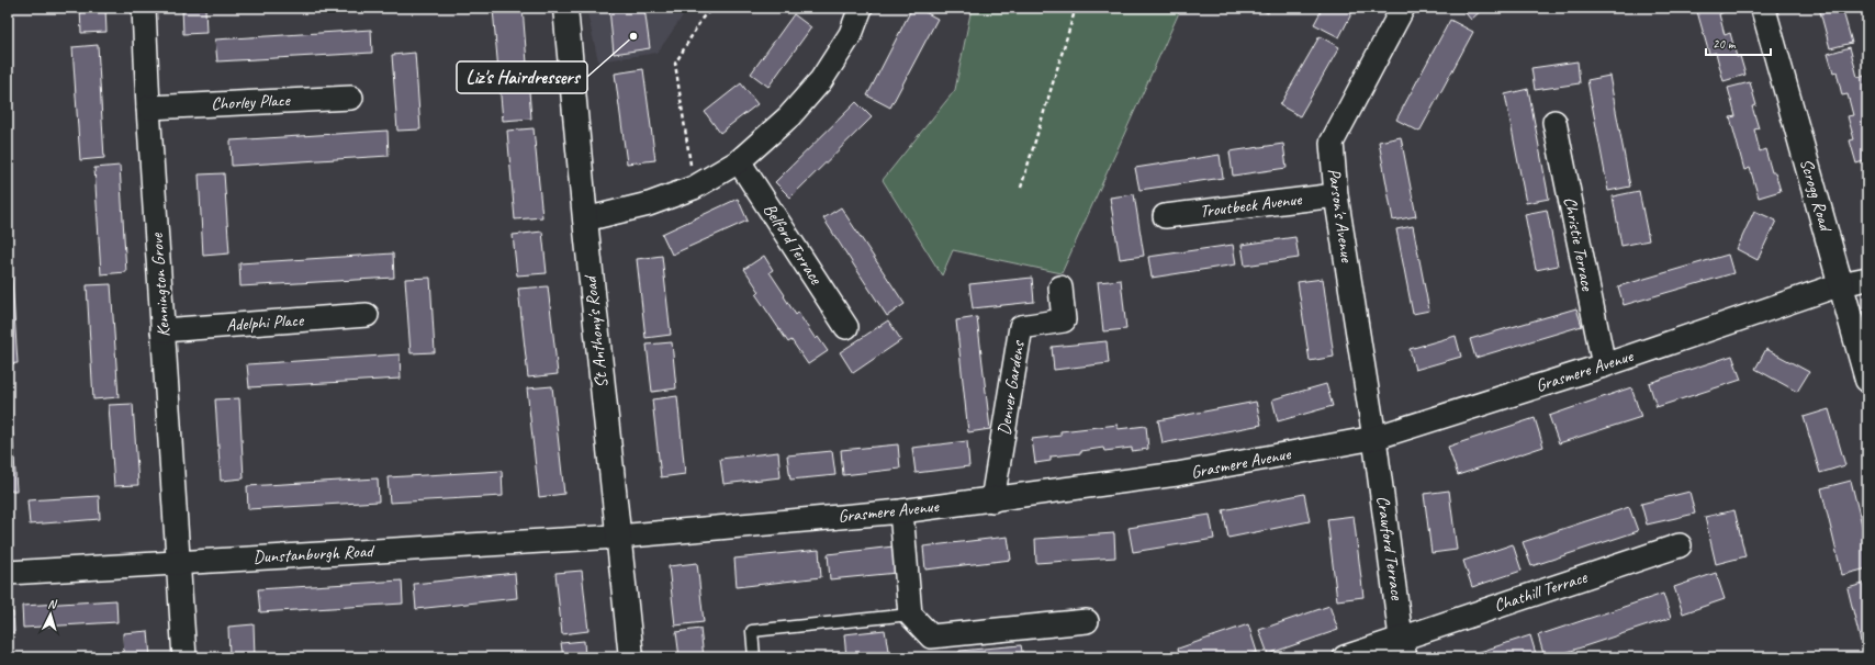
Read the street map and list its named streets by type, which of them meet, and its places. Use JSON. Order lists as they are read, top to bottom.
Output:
{
  "streets": {
    "street": [
      "Chorley Place",
      "Scrogg Road",
      "Troutbeck Avenue",
      "Parson's Avenue",
      "Belford Terrace",
      "Christie Terrace",
      "Kennington Grove",
      "Adelphi Place",
      "St Anthony's Road",
      "Grasmere Avenue",
      "Denver Gardens",
      "Crawford Terrace",
      "Dunstanburgh Road",
      "Chathill Terrace"
    ]
  },
  "crossings": [
    ["Chorley Place", "Kennington Grove"],
    ["Scrogg Road", "Grasmere Avenue"],
    ["Troutbeck Avenue", "Parson's Avenue"],
    ["Parson's Avenue", "Grasmere Avenue"],
    ["Parson's Avenue", "Crawford Terrace"],
    ["Christie Terrace", "Grasmere Avenue"],
    ["Kennington Grove", "Adelphi Place"],
    ["Kennington Grove", "Dunstanburgh Road"],
    ["St Anthony's Road", "Grasmere Avenue"],
    ["St Anthony's Road", "Dunstanburgh Road"],
    ["Grasmere Avenue", "Denver Gardens"],
    ["Grasmere Avenue", "Crawford Terrace"],
    ["Grasmere Avenue", "Dunstanburgh Road"],
    ["Crawford Terrace", "Chathill Terrace"]
  ],
  "places": ["Liz's Hairdressers"],
  "scale_bar": "20 m",
  "north": "top"
}
